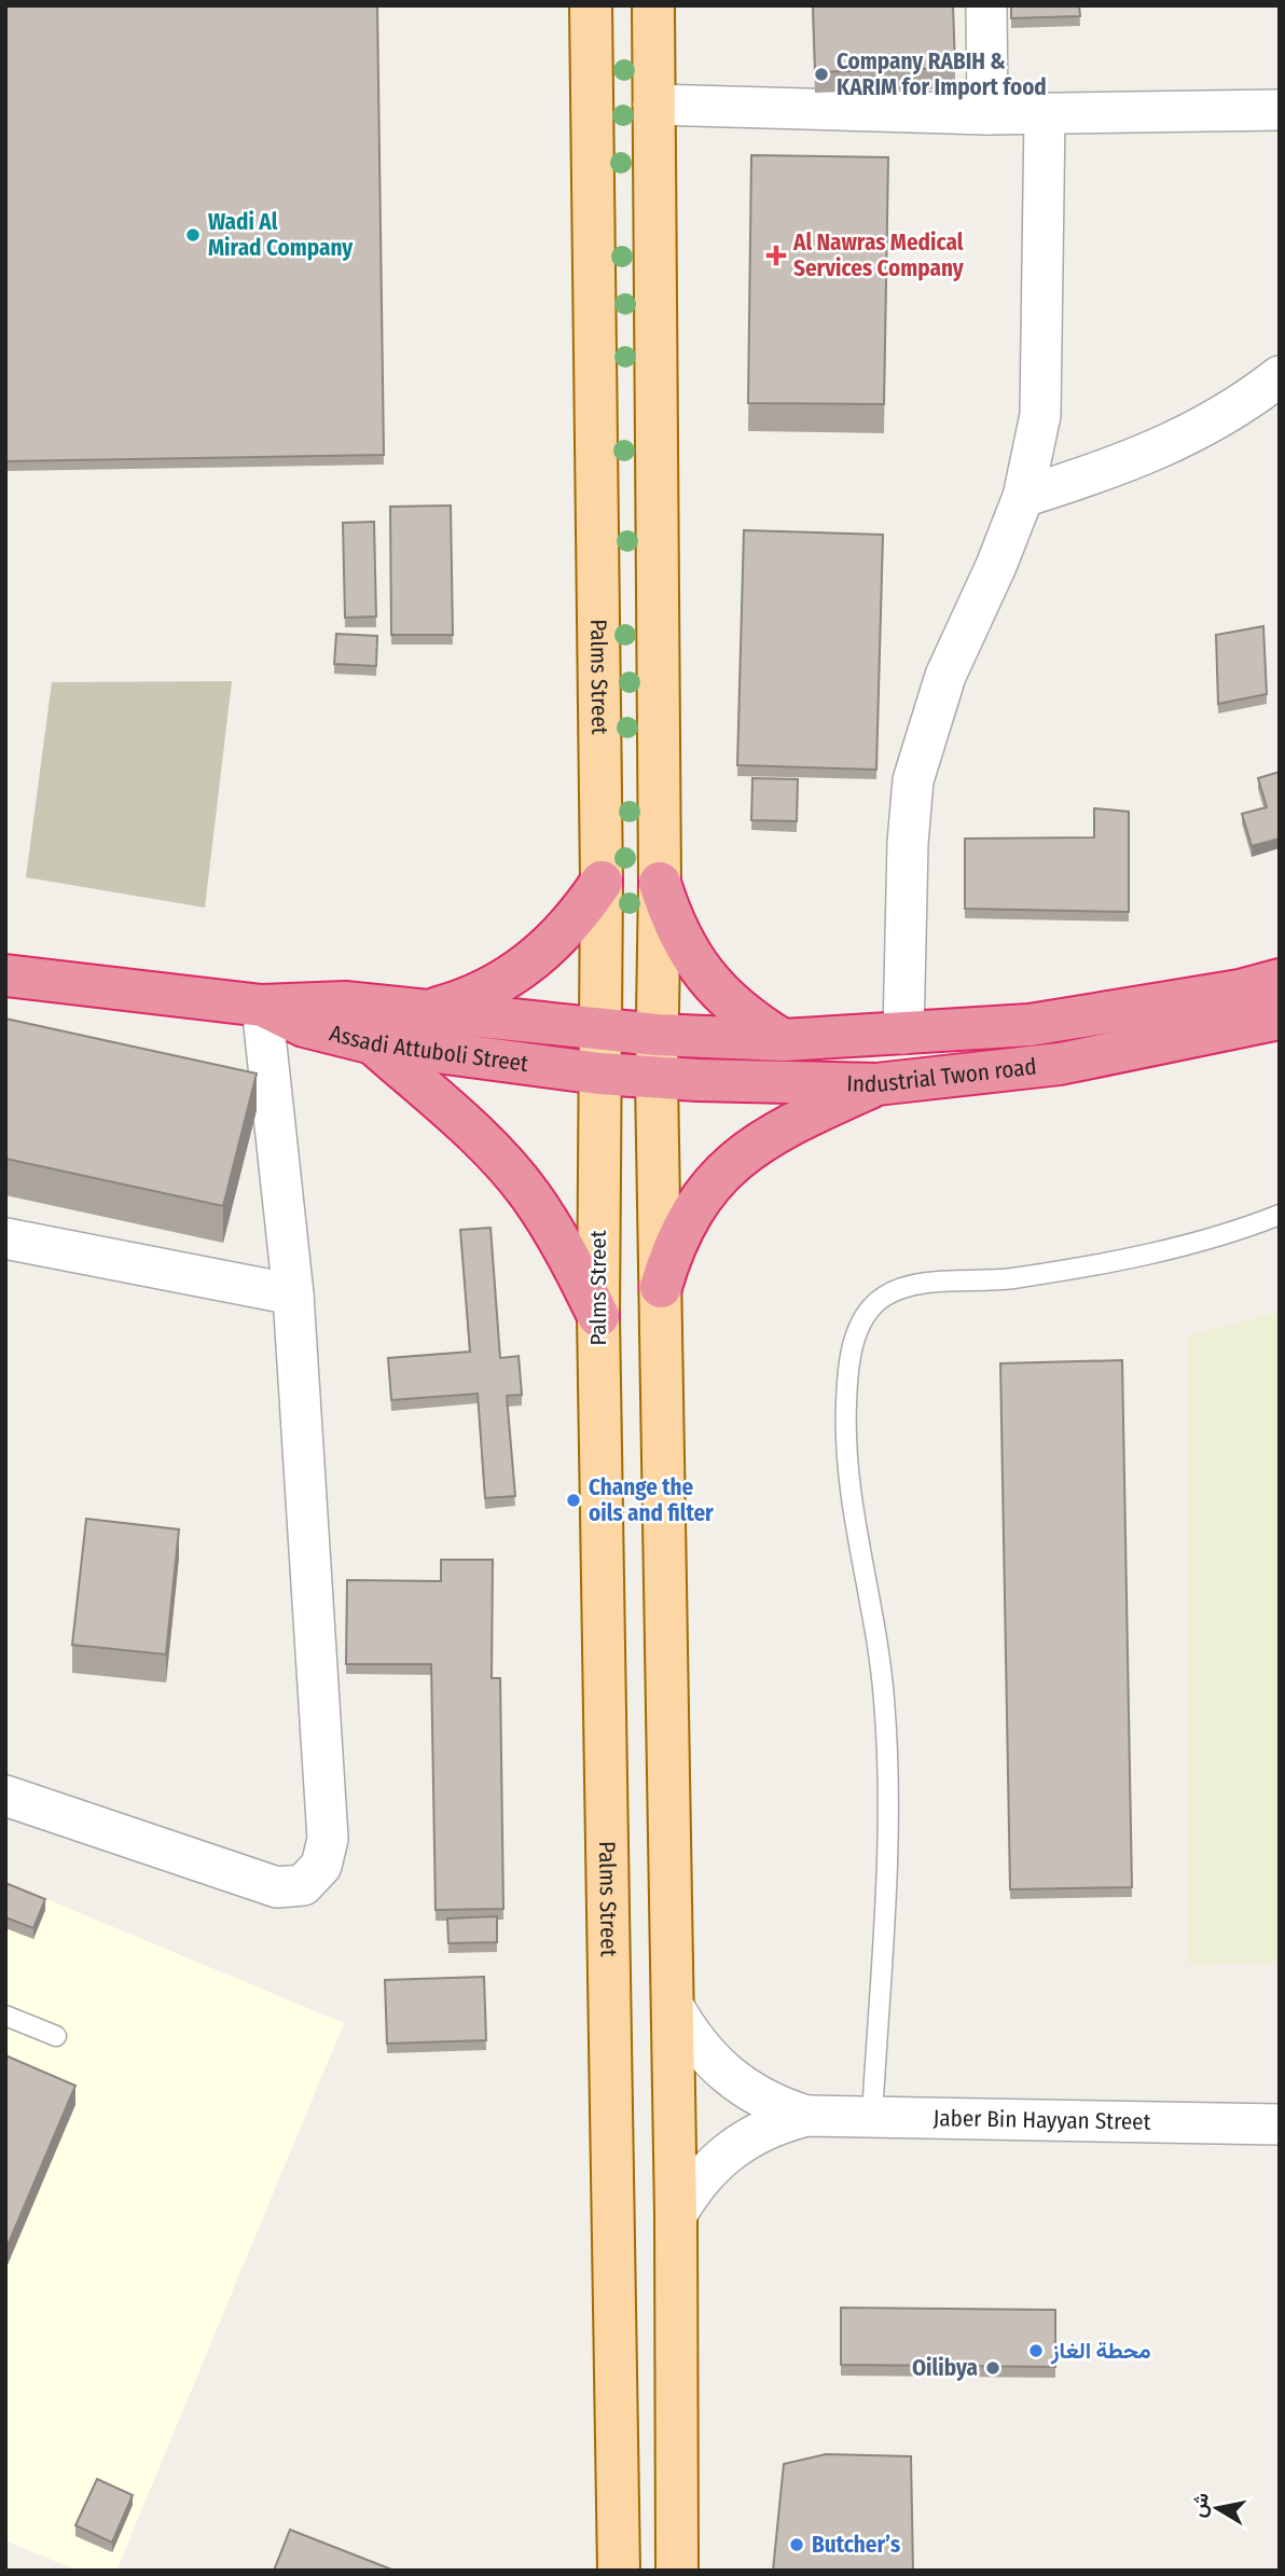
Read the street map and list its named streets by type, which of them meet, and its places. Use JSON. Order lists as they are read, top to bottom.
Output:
{
  "streets": {
    "highway": ["Assadi Attuboli Street", "Industrial Twon road"],
    "main road": ["Palms Street"],
    "street": ["Jaber Bin Hayyan Street"]
  },
  "crossings": [
    ["Palms Street", "Assadi Attuboli Street"],
    ["Palms Street", "Industrial Twon road"],
    ["Assadi Attuboli Street", "Industrial Twon road"]
  ],
  "places": {
    "other": [
      "Company RABIH & KARIM for Import food",
      "Wadi Al Mirad Company",
      "Change the oils and filter",
      "محطة الغاز",
      "Oilibya",
      "Butcher’s"
    ],
    "health": ["Al Nawras Medical Services Company"]
  },
  "north": "left"
}
